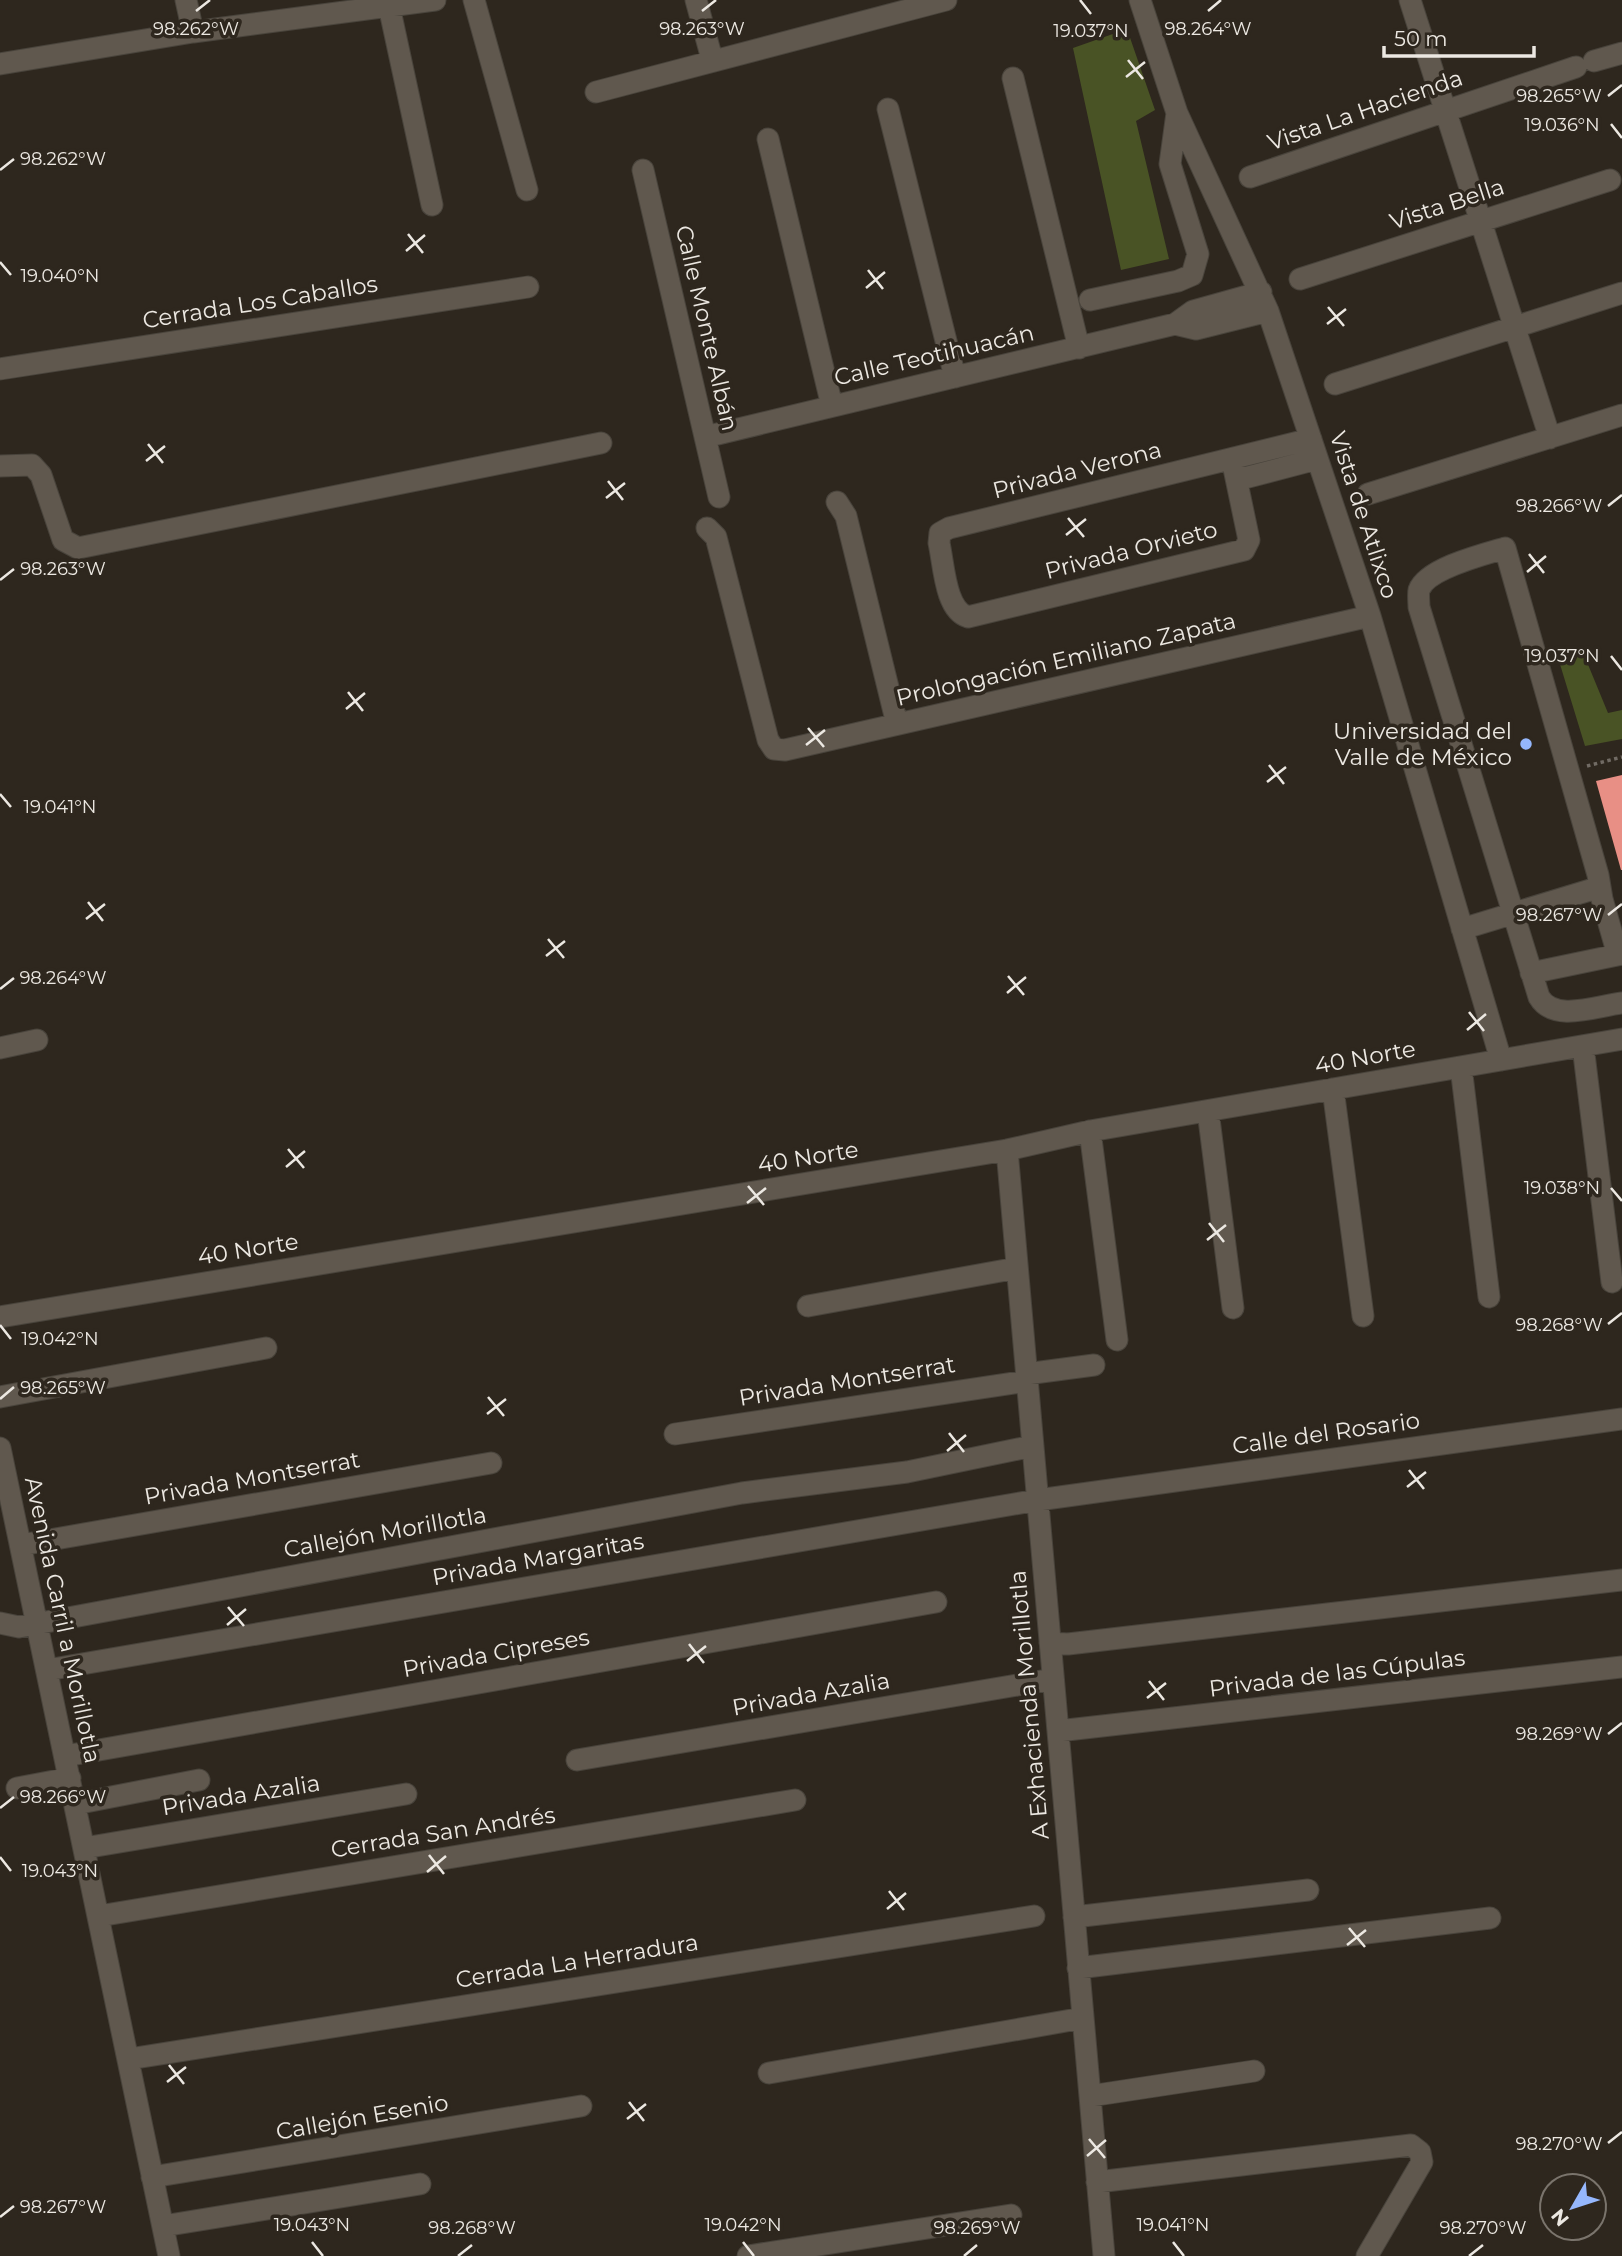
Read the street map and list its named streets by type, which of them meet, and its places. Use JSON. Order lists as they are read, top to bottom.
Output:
{
  "streets": {
    "street": [
      "Vista La Hacienda",
      "Vista Bella",
      "Cerrada Los Caballos",
      "Calle Monte Albán",
      "Calle Teotihuacán",
      "Privada Verona",
      "Vista de Atlixco",
      "Privada Orvieto",
      "Prolongación Emiliano Zapata",
      "40 Norte",
      "Privada Montserrat",
      "Calle del Rosario",
      "Callejón Morillotla",
      "Privada Margaritas",
      "Avenida Carril a Morillotla",
      "Privada Cipreses",
      "Privada de las Cúpulas",
      "Privada Azalia",
      "A Exhacienda Morillotla",
      "Cerrada San Andrés",
      "Cerrada La Herradura",
      "Callejón Esenio"
    ]
  },
  "crossings": [
    ["Calle Monte Albán", "Calle Teotihuacán"],
    ["Calle Teotihuacán", "Vista de Atlixco"],
    ["Privada Verona", "Vista de Atlixco"],
    ["Privada Verona", "Privada Orvieto"],
    ["Vista de Atlixco", "Prolongación Emiliano Zapata"],
    ["Vista de Atlixco", "40 Norte"],
    ["40 Norte", "A Exhacienda Morillotla"],
    ["Privada Montserrat", "Avenida Carril a Morillotla"],
    ["Privada Montserrat", "A Exhacienda Morillotla"],
    ["Calle del Rosario", "Privada Margaritas"],
    ["Calle del Rosario", "A Exhacienda Morillotla"],
    ["Callejón Morillotla", "Avenida Carril a Morillotla"],
    ["Callejón Morillotla", "A Exhacienda Morillotla"],
    ["Privada Margaritas", "Avenida Carril a Morillotla"],
    ["Privada Margaritas", "A Exhacienda Morillotla"],
    ["Avenida Carril a Morillotla", "Privada Cipreses"],
    ["Avenida Carril a Morillotla", "Privada Azalia"],
    ["Avenida Carril a Morillotla", "Cerrada San Andrés"],
    ["Avenida Carril a Morillotla", "Cerrada La Herradura"],
    ["Avenida Carril a Morillotla", "Callejón Esenio"],
    ["Privada de las Cúpulas", "A Exhacienda Morillotla"],
    ["Privada Azalia", "A Exhacienda Morillotla"]
  ],
  "places": ["Universidad del Valle de México"],
  "scale_bar": "50 m",
  "north": "bottom left",
  "coordinates": [
    "98.262°W",
    "98.263°W",
    "98.264°W",
    "19.037°N",
    "98.265°W",
    "19.036°N",
    "19.040°N",
    "98.266°W",
    "19.041°N",
    "98.267°W",
    "19.038°N",
    "98.268°W",
    "19.042°N",
    "98.269°W",
    "19.043°N",
    "98.270°W"
  ]
}
